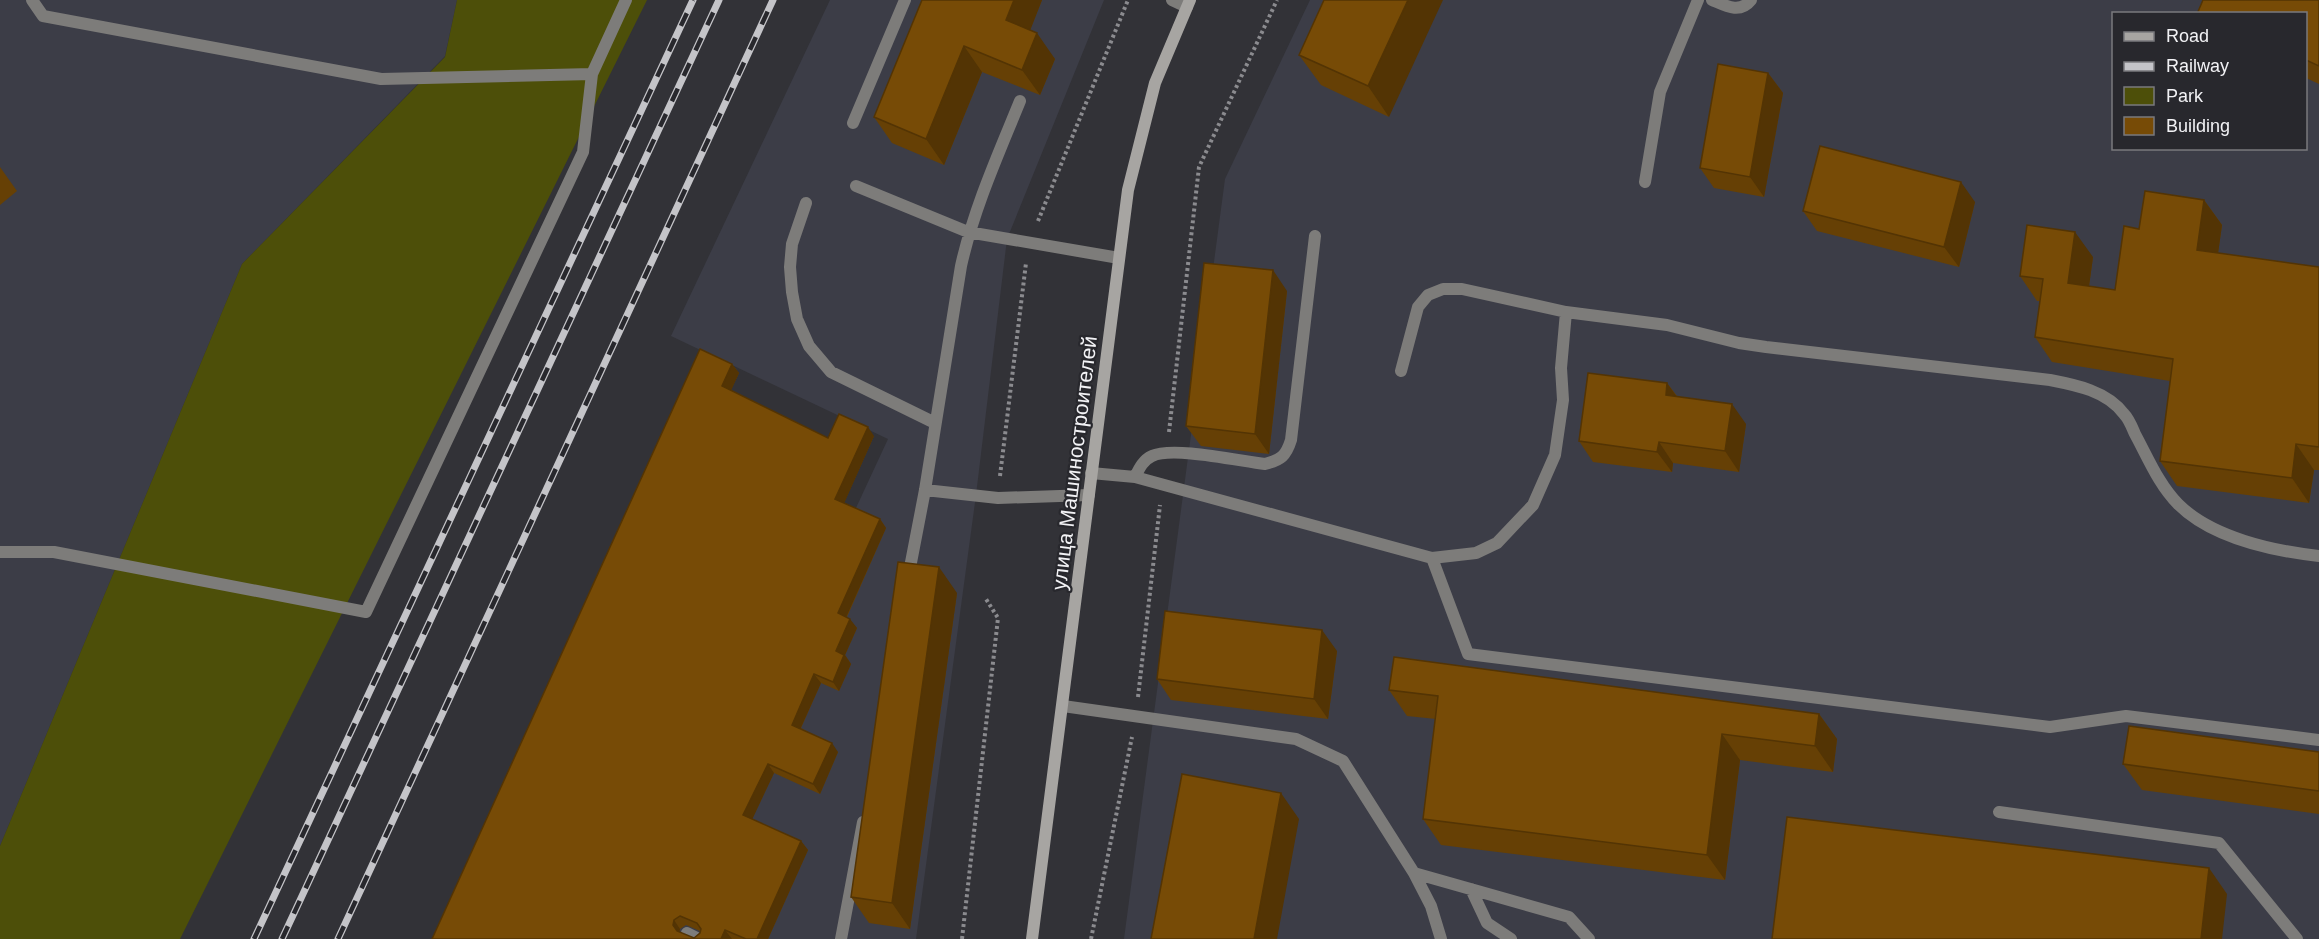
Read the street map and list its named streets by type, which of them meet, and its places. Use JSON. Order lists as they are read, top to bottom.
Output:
{
  "streets": {
    "main road": ["улица Машиностроителей"]
  },
  "legend": [
    "Road",
    "Railway",
    "Park",
    "Building"
  ]
}
